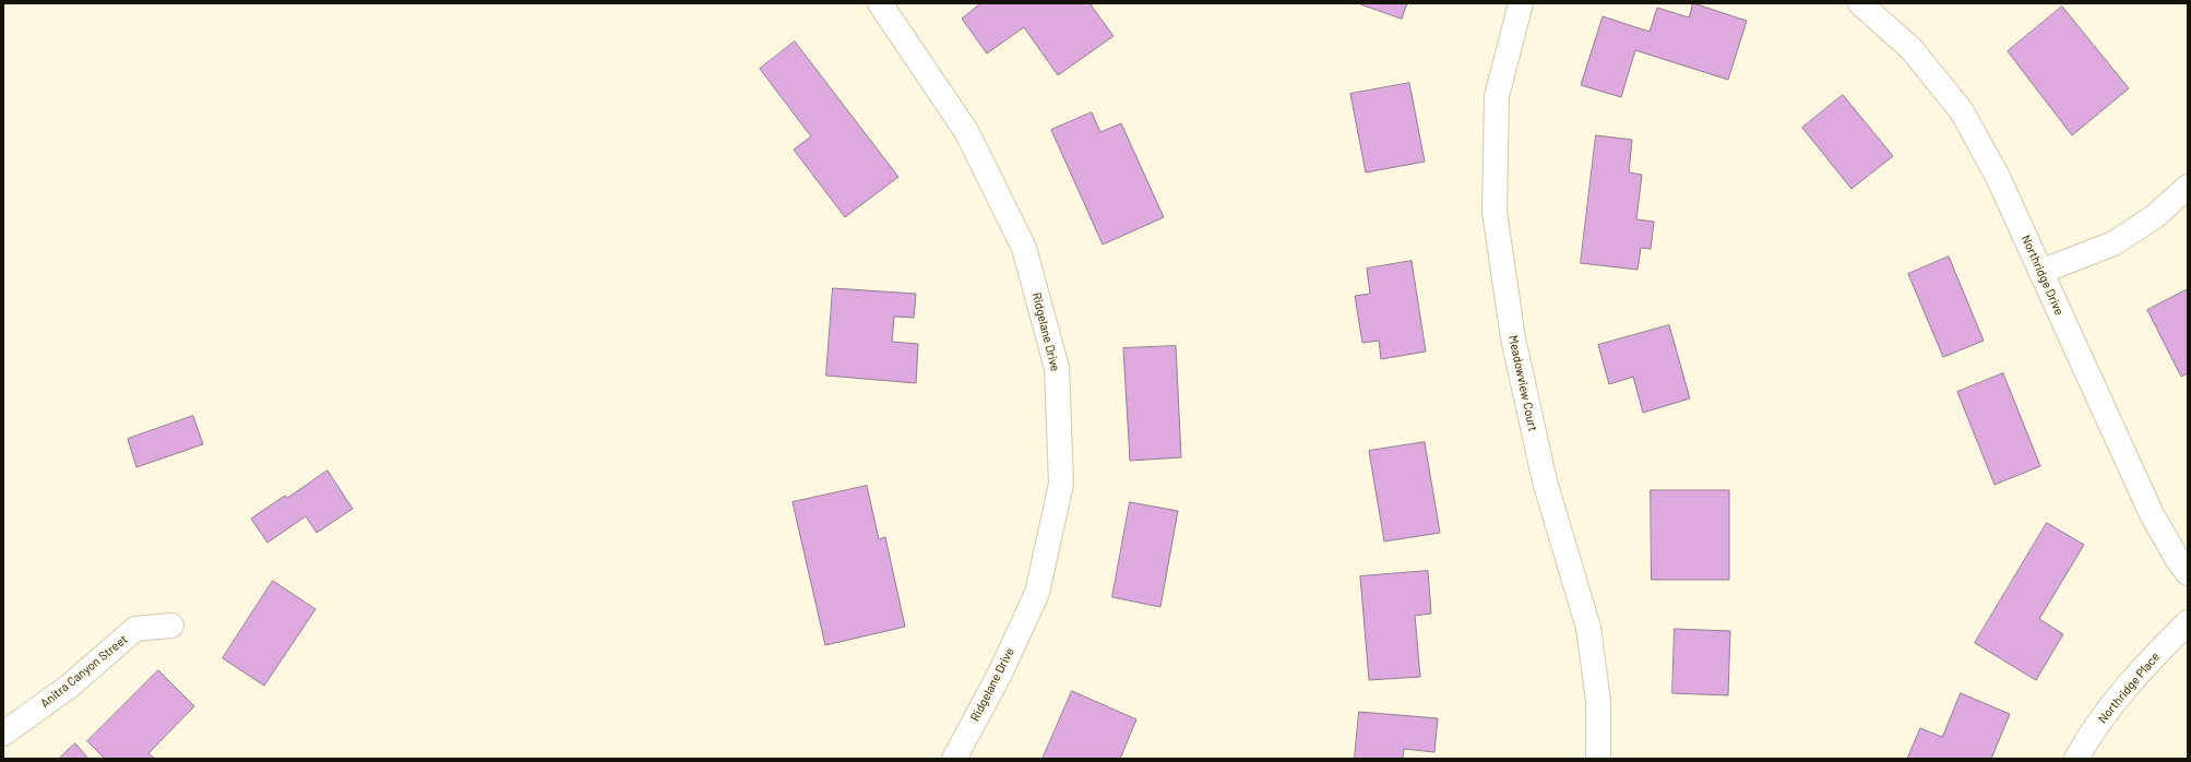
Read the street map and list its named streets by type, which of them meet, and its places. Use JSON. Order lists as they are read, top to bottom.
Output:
{
  "streets": {
    "street": [
      "Northridge Drive",
      "Ridgelane Drive",
      "Meadowview Court",
      "Anitra Canyon Street",
      "Northridge Place"
    ]
  }
}
